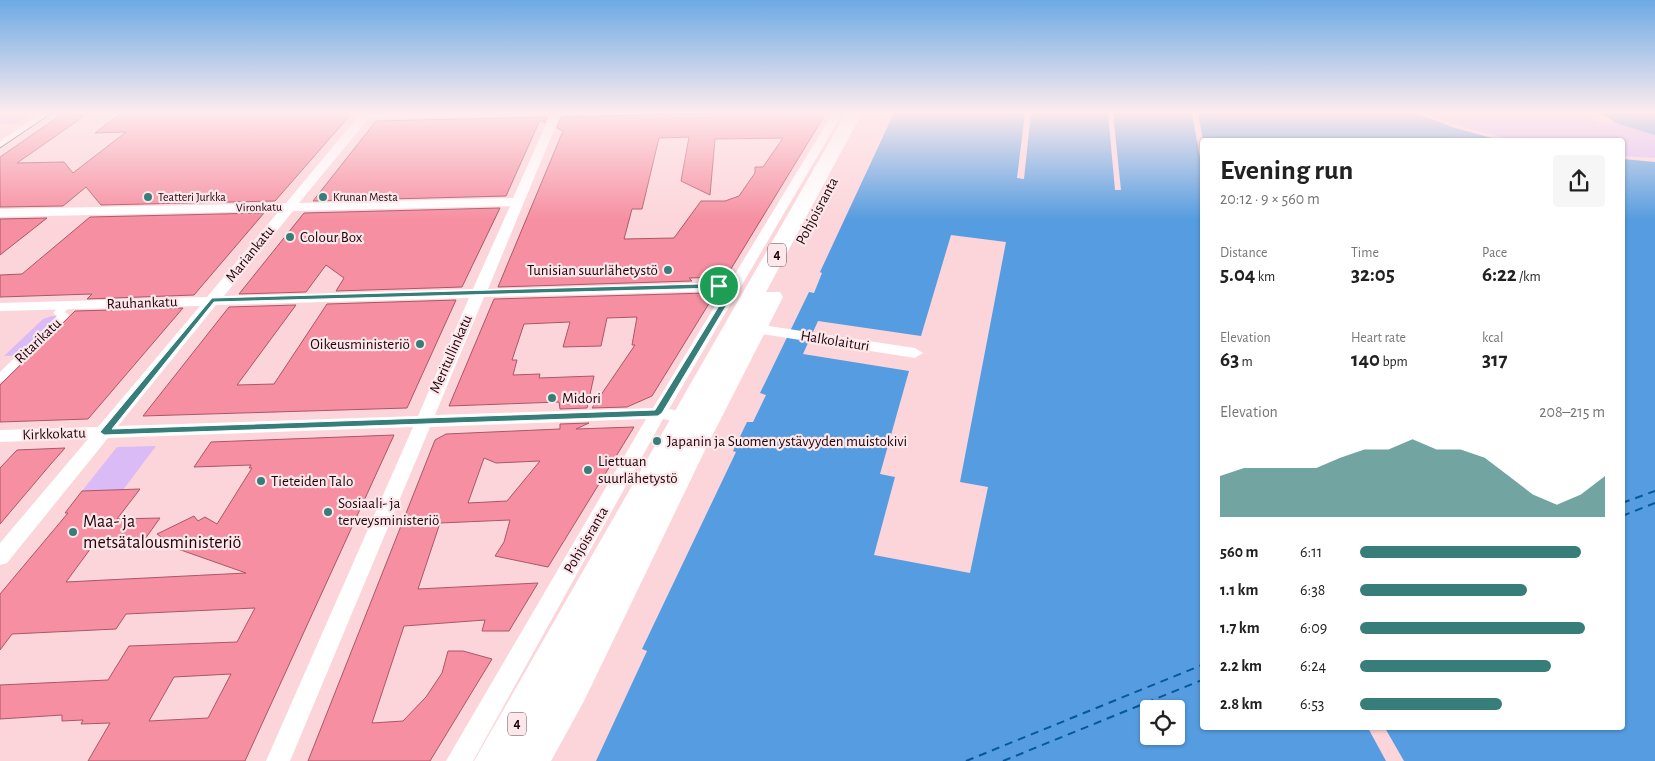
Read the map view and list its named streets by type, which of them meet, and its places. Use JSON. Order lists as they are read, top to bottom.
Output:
{
  "streets": {
    "main road": ["Pohjoisranta", "4"],
    "street": [
      "Vironkatu",
      "Mariankatu",
      "Rauhankatu",
      "Ritarikatu",
      "Halkolaituri",
      "Meritullinkatu",
      "Kirkkokatu"
    ]
  },
  "crossings": [
    ["Vironkatu", "Mariankatu"],
    ["Vironkatu", "Meritullinkatu"],
    ["Pohjoisranta", "Rauhankatu"],
    ["Pohjoisranta", "Halkolaituri"],
    ["Pohjoisranta", "Kirkkokatu"],
    ["Mariankatu", "Rauhankatu"],
    ["Mariankatu", "Kirkkokatu"],
    ["Rauhankatu", "Ritarikatu"],
    ["Rauhankatu", "Meritullinkatu"],
    ["Meritullinkatu", "Kirkkokatu"]
  ],
  "places": [
    "Teatteri Jurkka",
    "Krunan Mesta",
    "Colour Box",
    "Tunisian suurlähetystö",
    "Oikeusministeriö",
    "Midori",
    "Japanin ja Suomen ystävyyden muistokivi",
    "Liettuan suurlähetystö",
    "Tieteiden Talo",
    "Sosiaali- ja terveysministeriö",
    "Maa- ja metsätalousministeriö"
  ],
  "page": {
    "heading": ["Evening run", "20:12 · 9 × 560 m"],
    "stats": [
      ["Distance", "5.04 km"],
      ["Time", "32:05"],
      ["Pace", "6:22 /km"],
      ["Elevation", "63 m"],
      ["Heart rate", "140 bpm"],
      ["kcal", "317"]
    ],
    "chart": ["Elevation", "208–215 m"],
    "list": [
      {
        "name": "560 m",
        "note": "6:11"
      },
      {
        "name": "1.1 km",
        "note": "6:38"
      },
      {
        "name": "1.7 km",
        "note": "6:09"
      },
      {
        "name": "2.2 km",
        "note": "6:24"
      },
      {
        "name": "2.8 km",
        "note": "6:53"
      }
    ]
  }
}
